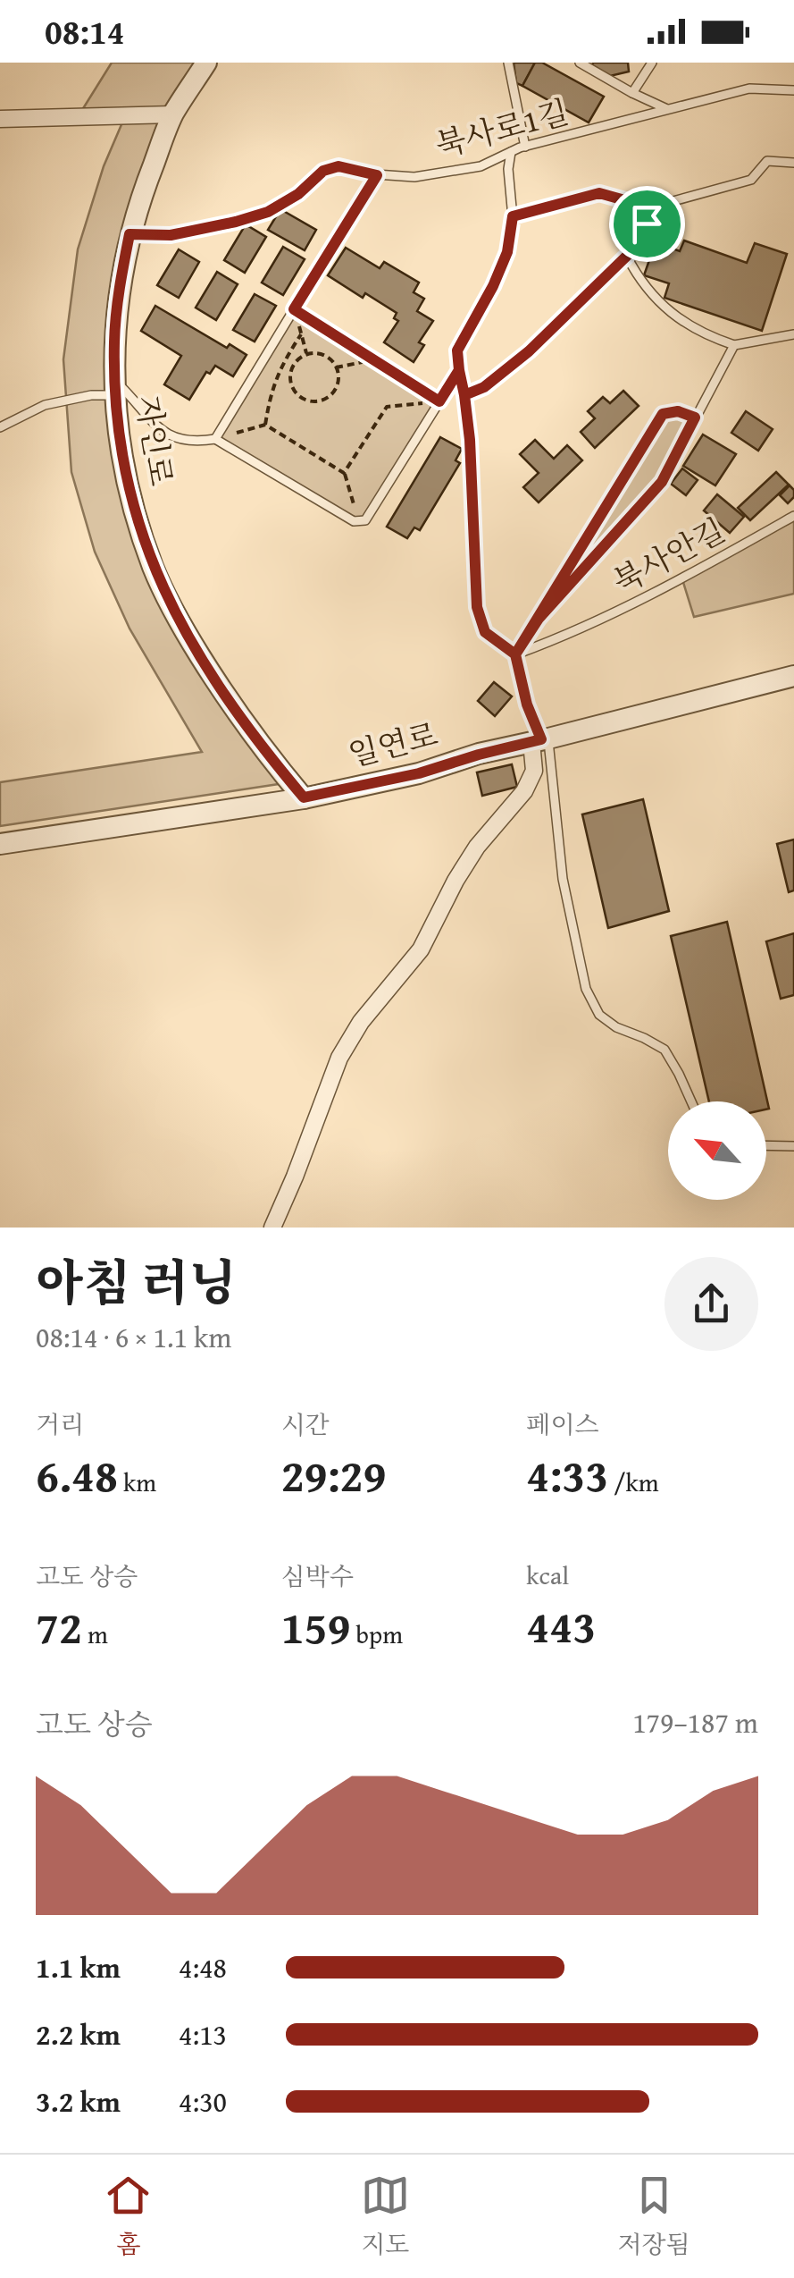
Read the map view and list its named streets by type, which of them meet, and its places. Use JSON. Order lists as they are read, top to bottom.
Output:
{
  "streets": {
    "street": ["자인로", "일연로"],
    "lane": ["북사로1길", "북사안길"]
  },
  "crossings": [
    ["북사로1길", "자인로"],
    ["자인로", "일연로"]
  ],
  "north": "top left",
  "page": {
    "status": "08:14",
    "heading": ["아침 러닝", "08:14 · 6 × 1.1 km"],
    "stats": [
      ["거리", "6.48 km"],
      ["시간", "29:29"],
      ["페이스", "4:33 /km"],
      ["고도 상승", "72 m"],
      ["심박수", "159 bpm"],
      ["kcal", "443"]
    ],
    "chart": ["고도 상승", "179–187 m"],
    "list": [
      {
        "name": "1.1 km",
        "note": "4:48"
      },
      {
        "name": "2.2 km",
        "note": "4:13"
      },
      {
        "name": "3.2 km",
        "note": "4:30"
      }
    ],
    "tabs": ["홈", "지도", "저장됨"]
  }
}
